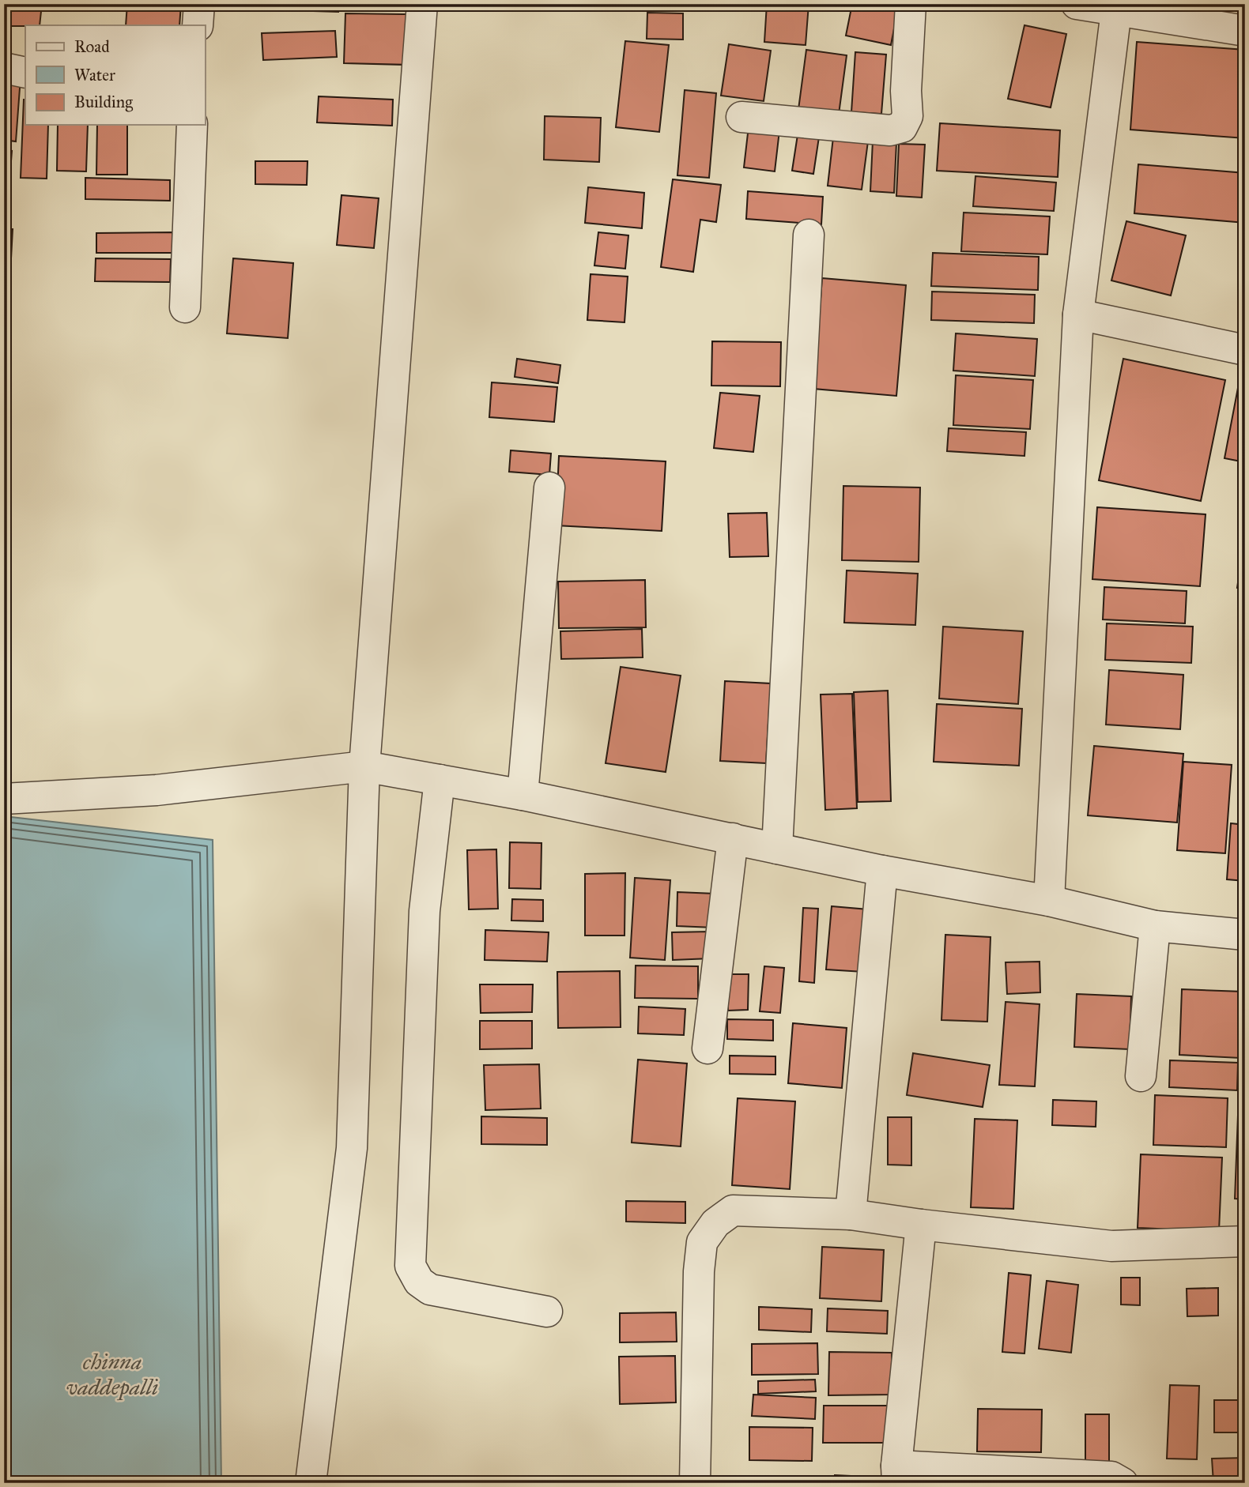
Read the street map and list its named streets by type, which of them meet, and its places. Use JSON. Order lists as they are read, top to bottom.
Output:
{
  "water": ["chinna vaddepalli"],
  "legend": ["Road", "Water", "Building"]
}
